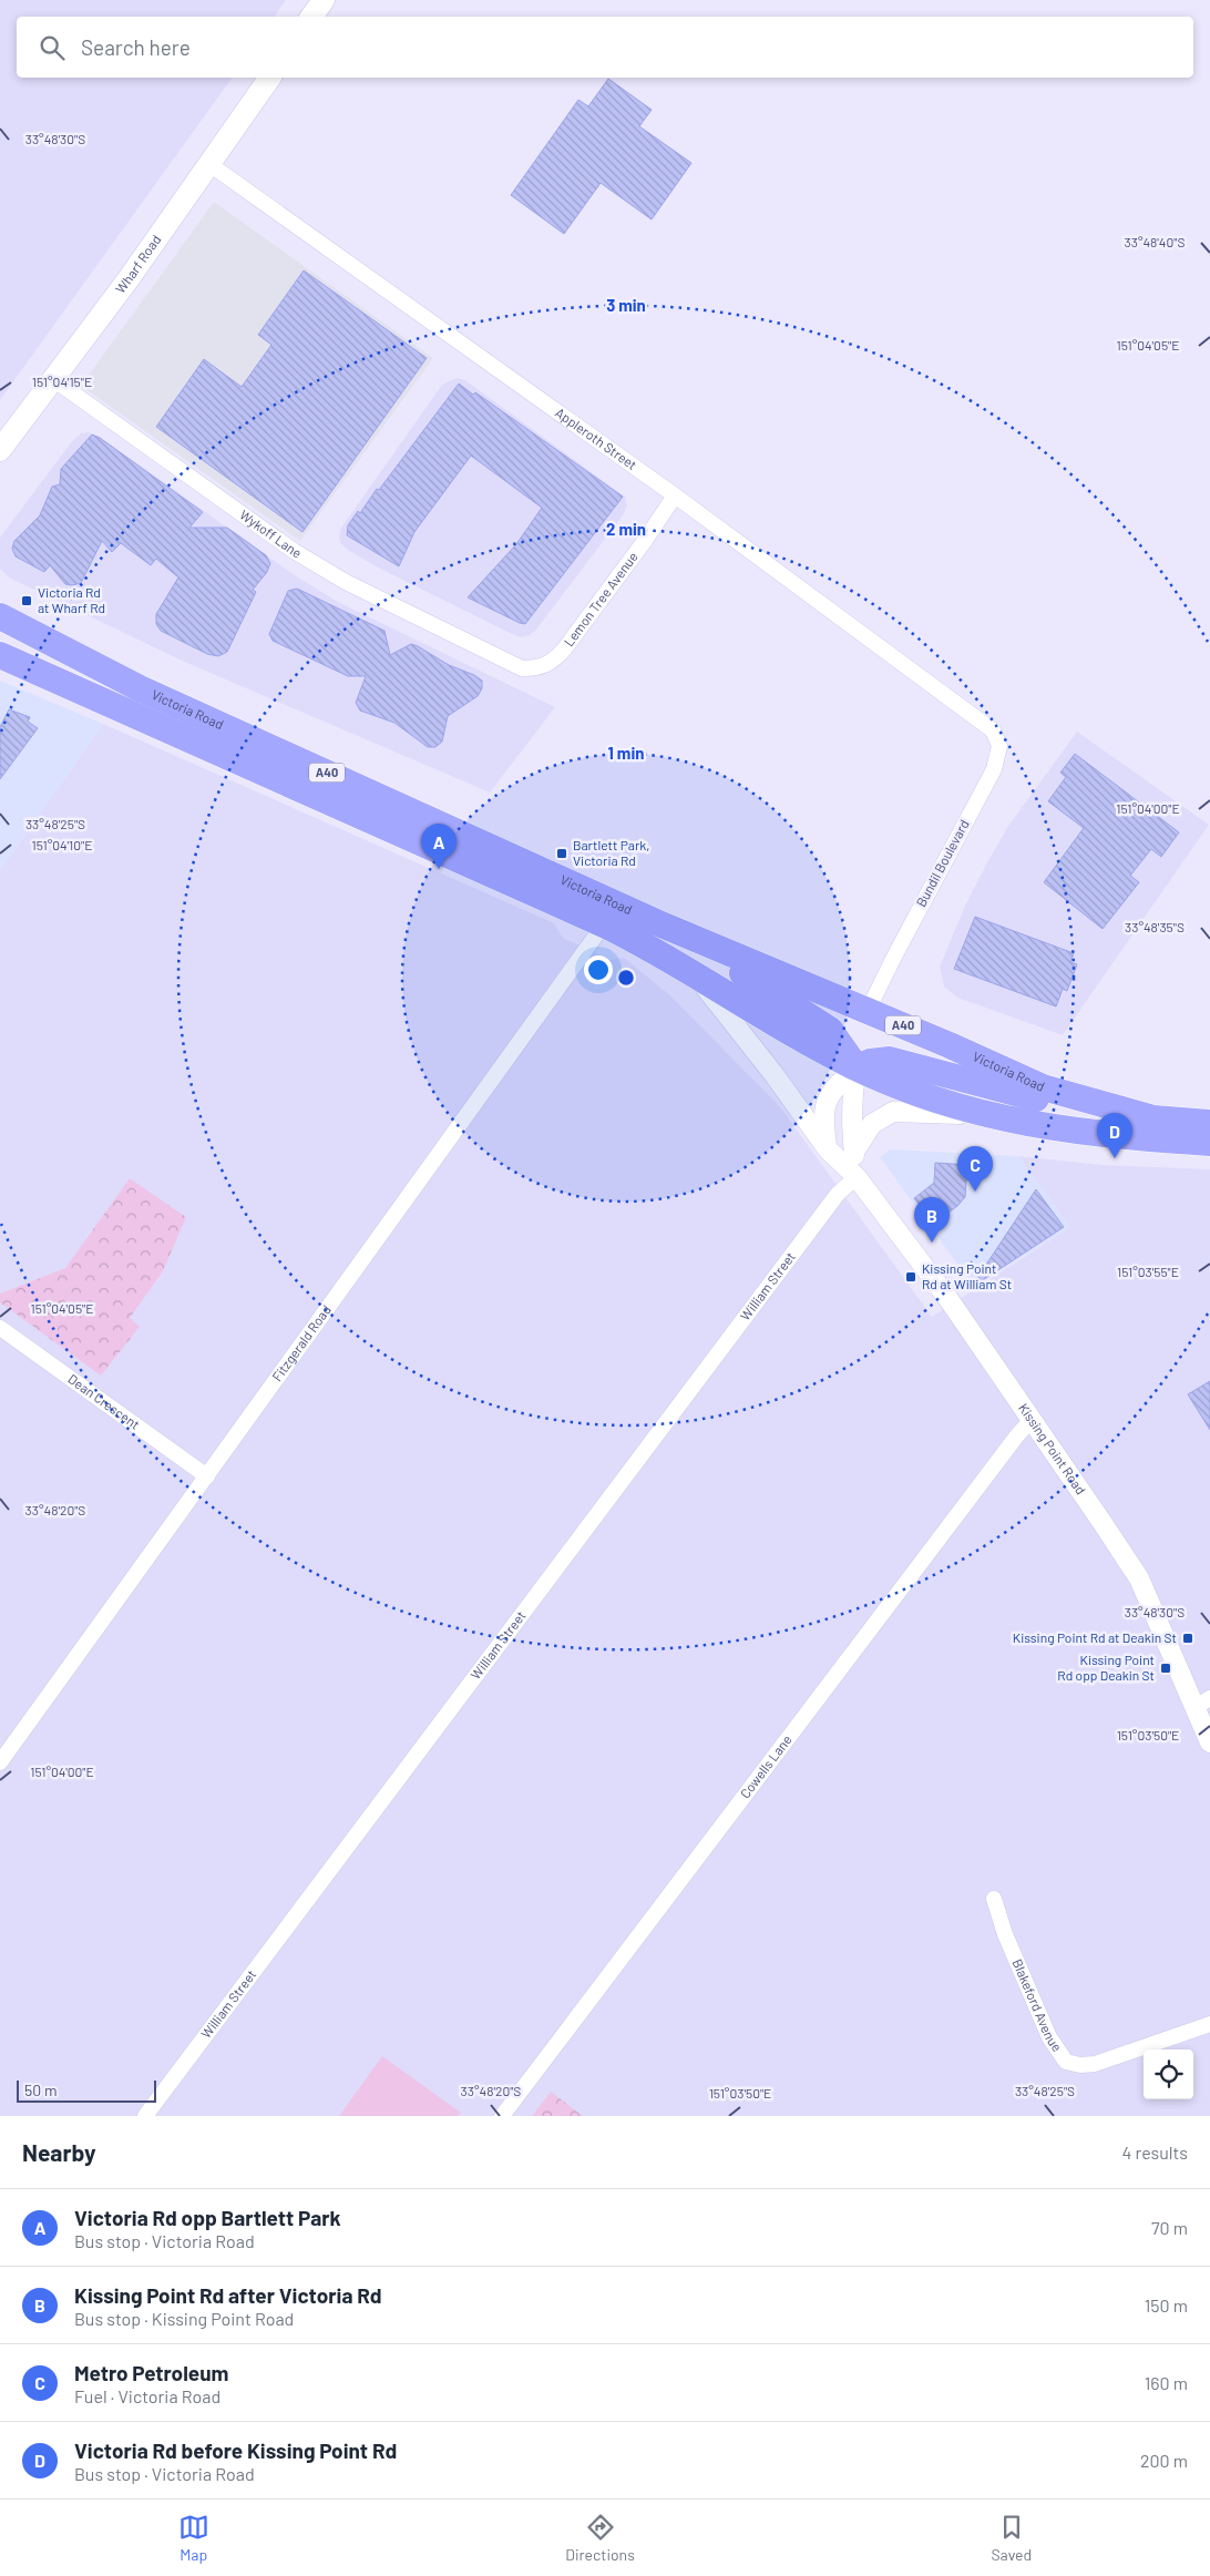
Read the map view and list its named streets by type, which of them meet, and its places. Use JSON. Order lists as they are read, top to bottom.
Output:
{
  "streets": {
    "highway": ["Victoria Road", "A40"],
    "main road": ["Wharf Road"],
    "street": [
      "Appleroth Street",
      "Wykoff Lane",
      "Lemon Tree Avenue",
      "Bundil Boulevard",
      "William Street",
      "Fitzgerald Road",
      "Dean Crescent",
      "Kissing Point Road",
      "Cowells Lane",
      "Blakeford Avenue"
    ]
  },
  "crossings": [
    ["Wharf Road", "Appleroth Street"],
    ["Wharf Road", "Wykoff Lane"],
    ["Appleroth Street", "Lemon Tree Avenue"],
    ["Appleroth Street", "Bundil Boulevard"],
    ["Wykoff Lane", "Lemon Tree Avenue"],
    ["Victoria Road", "Bundil Boulevard"],
    ["Victoria Road", "Fitzgerald Road"],
    ["Victoria Road", "Kissing Point Road"],
    ["William Street", "Kissing Point Road"],
    ["Fitzgerald Road", "Dean Crescent"],
    ["Kissing Point Road", "Cowells Lane"]
  ],
  "places": {
    "transit": [
      "Victoria Rd at Wharf Rd",
      "Bartlett Park, Victoria Rd",
      "Kissing Point Rd at William St",
      "Kissing Point Rd at Deakin St",
      "Kissing Point Rd opp Deakin St"
    ]
  },
  "scale_bar": "50 m",
  "page": {
    "search": "Search here",
    "pins": [
      "A",
      "D",
      "C",
      "B"
    ],
    "scale": "50 m",
    "heading": ["Nearby", "4 results"],
    "list": [
      {
        "mark": "A",
        "name": "Victoria Rd opp Bartlett Park",
        "note": "Bus stop · Victoria Road",
        "value": "70 m"
      },
      {
        "mark": "B",
        "name": "Kissing Point Rd after Victoria Rd",
        "note": "Bus stop · Kissing Point Road",
        "value": "150 m"
      },
      {
        "mark": "C",
        "name": "Metro Petroleum",
        "note": "Fuel · Victoria Road",
        "value": "160 m"
      },
      {
        "mark": "D",
        "name": "Victoria Rd before Kissing Point Rd",
        "note": "Bus stop · Victoria Road",
        "value": "200 m"
      }
    ],
    "nav": ["Map", "Directions", "Saved"]
  },
  "coordinates": [
    "33°48'30\"S",
    "33°48'40\"S",
    "151°04'05\"E",
    "151°04'15\"E",
    "151°04'00\"E",
    "33°48'25\"S",
    "151°04'10\"E",
    "33°48'35\"S",
    "151°03'55\"E",
    "33°48'20\"S",
    "151°03'50\"E"
  ],
  "rings": ["3 min", "2 min", "1 min"]
}
